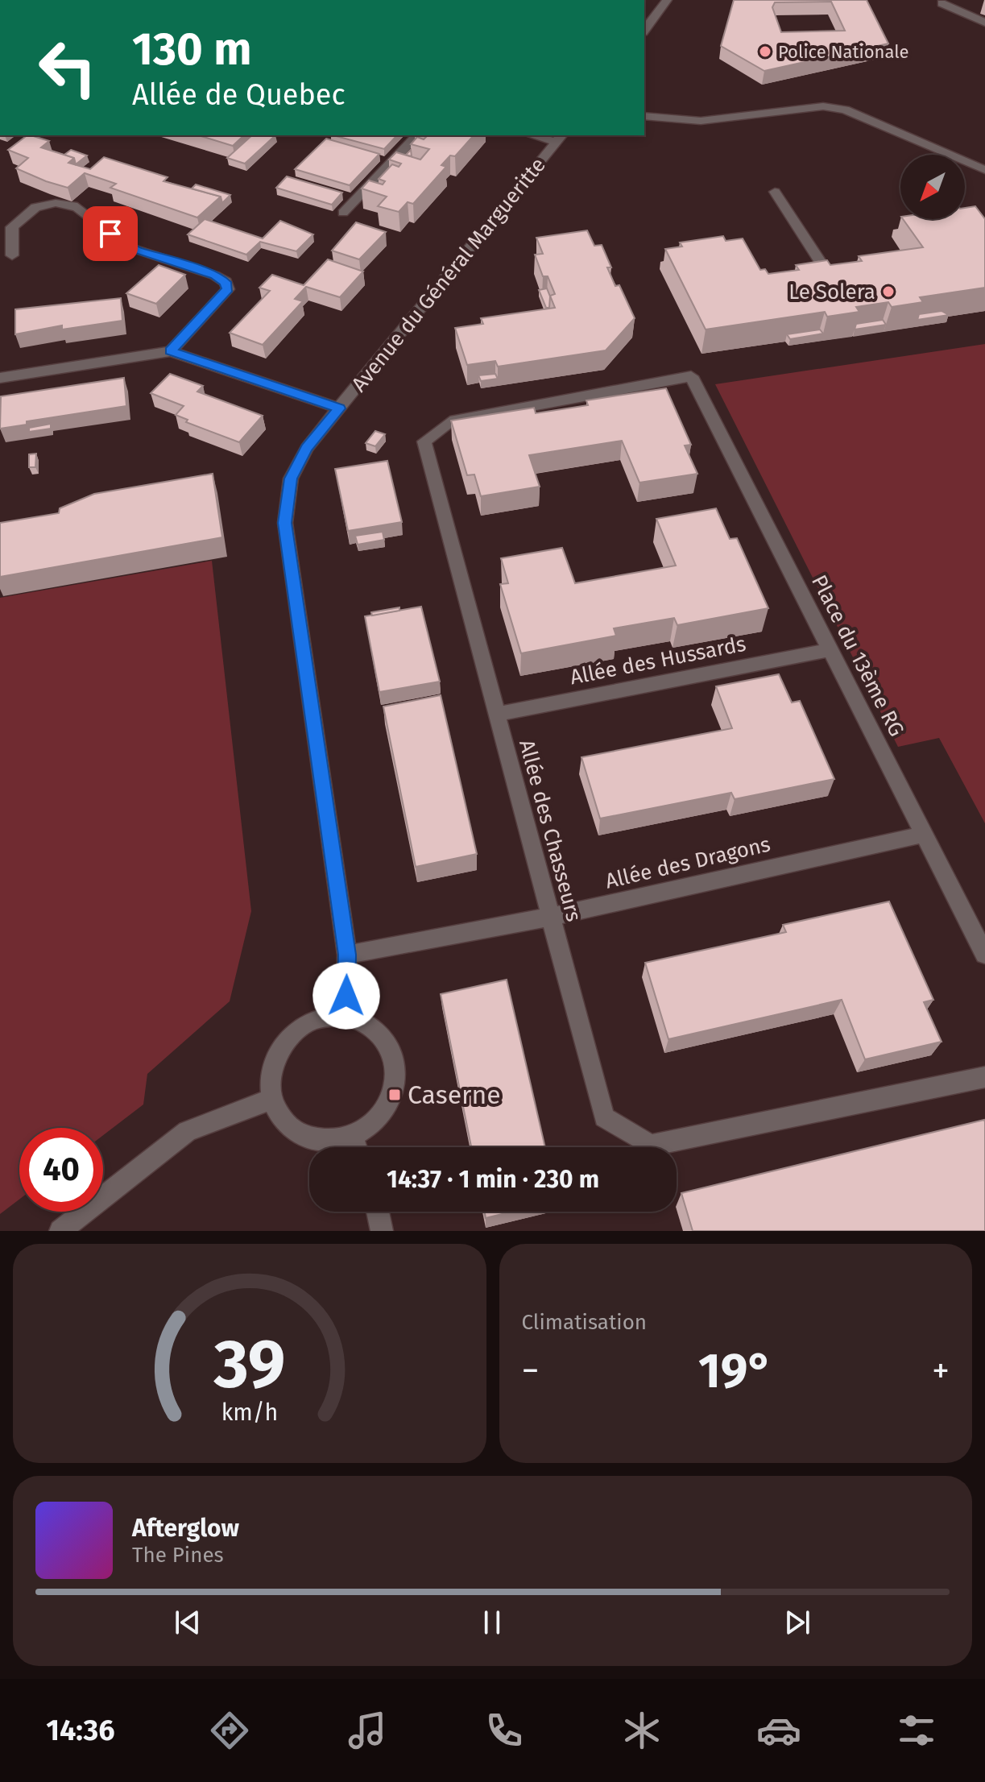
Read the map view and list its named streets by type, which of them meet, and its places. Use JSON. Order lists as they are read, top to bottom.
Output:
{
  "streets": {
    "street": [
      "Avenue du Général Margueritte",
      "Place du 13ème RG",
      "Allée des Hussards",
      "Allée des Chasseurs",
      "Allée des Dragons"
    ]
  },
  "crossings": [
    ["Avenue du Général Margueritte", "Allée des Dragons"],
    ["Place du 13ème RG", "Allée des Hussards"],
    ["Place du 13ème RG", "Allée des Chasseurs"],
    ["Place du 13ème RG", "Allée des Dragons"],
    ["Allée des Hussards", "Allée des Chasseurs"],
    ["Allée des Chasseurs", "Allée des Dragons"]
  ],
  "places": {
    "other": ["Police Nationale", "Le Solera"],
    "transit": ["Caserne"]
  },
  "north": "bottom left",
  "page": {
    "turn": ["130 m", "Allée de Quebec"],
    "limit": "40",
    "trip": "14:37 · 1 min · 230 m",
    "tile": "Climatisation",
    "heat": ["−", "19°", "+"],
    "song": ["Afterglow", "The Pines"],
    "tabs": "14:36",
    "gauge": ["39", "km/h"]
  }
}
